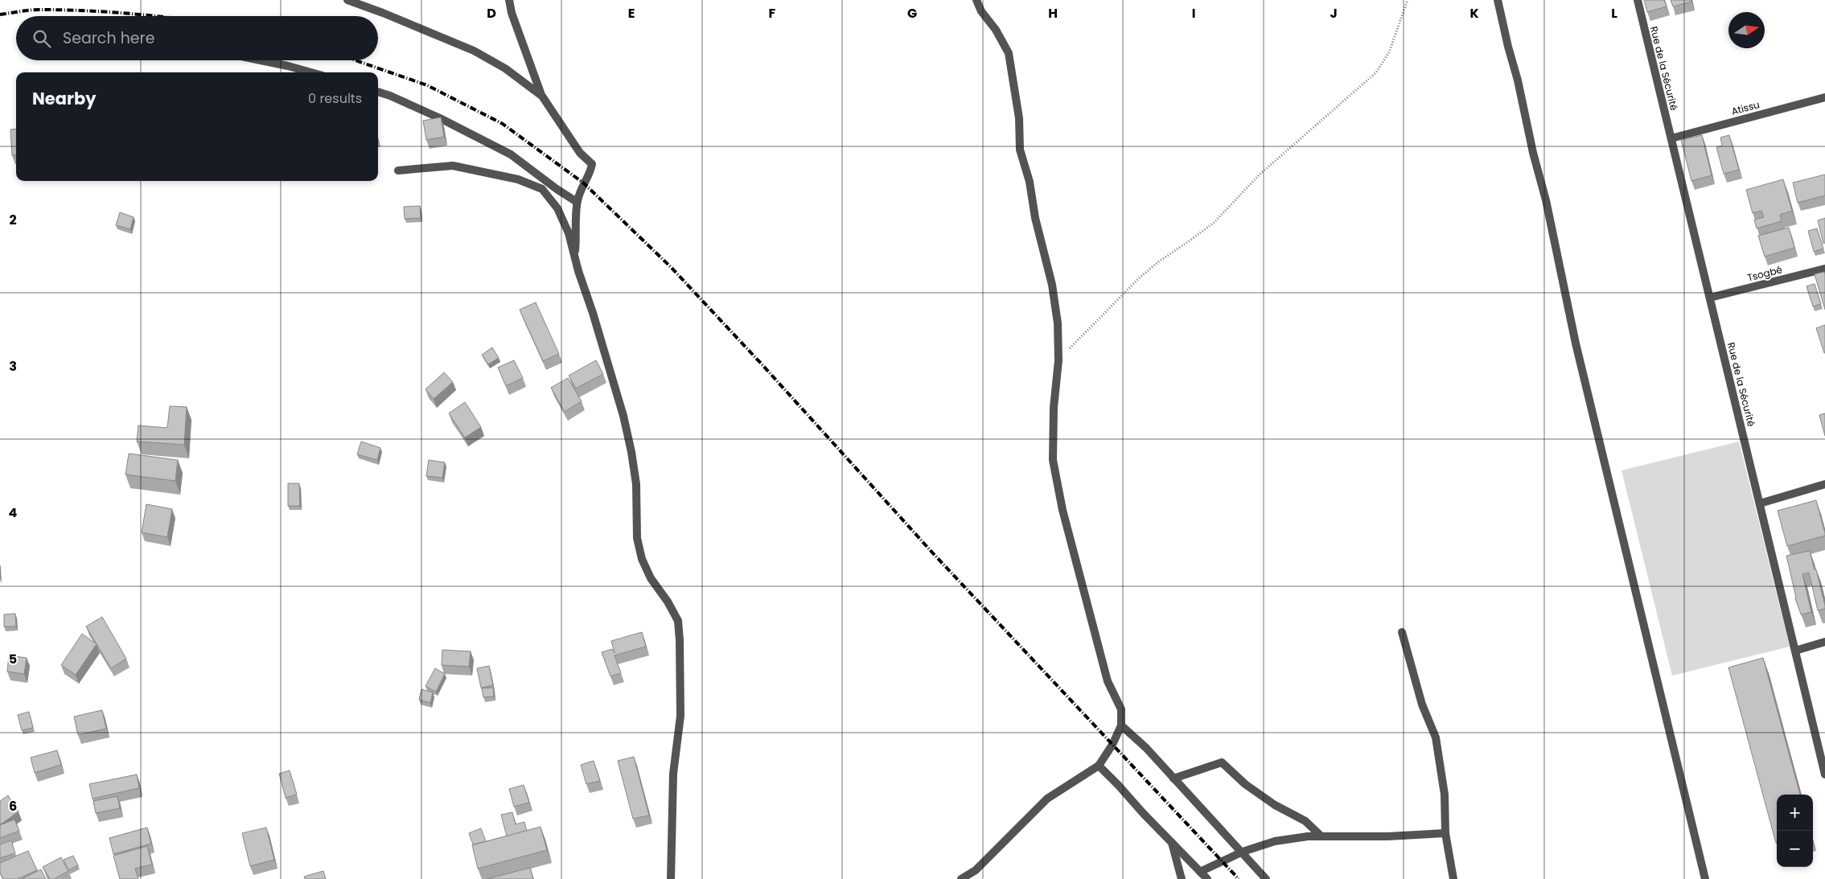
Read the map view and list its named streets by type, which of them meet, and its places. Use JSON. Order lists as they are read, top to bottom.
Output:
{
  "streets": {
    "street": ["Rue de la Sécurité", "Atissu", "Tsogbé"]
  },
  "crossings": [
    ["Rue de la Sécurité", "Atissu"],
    ["Rue de la Sécurité", "Tsogbé"]
  ],
  "north": "right",
  "page": {
    "search": "Search here",
    "heading": ["Nearby", "0 results"],
    "map_buttons": ["+", "−"]
  },
  "grid": {
    "columns": [
      "D",
      "E",
      "F",
      "G",
      "H",
      "I",
      "J",
      "K",
      "L"
    ],
    "rows": [
      "2",
      "3",
      "4",
      "5",
      "6"
    ]
  }
}
